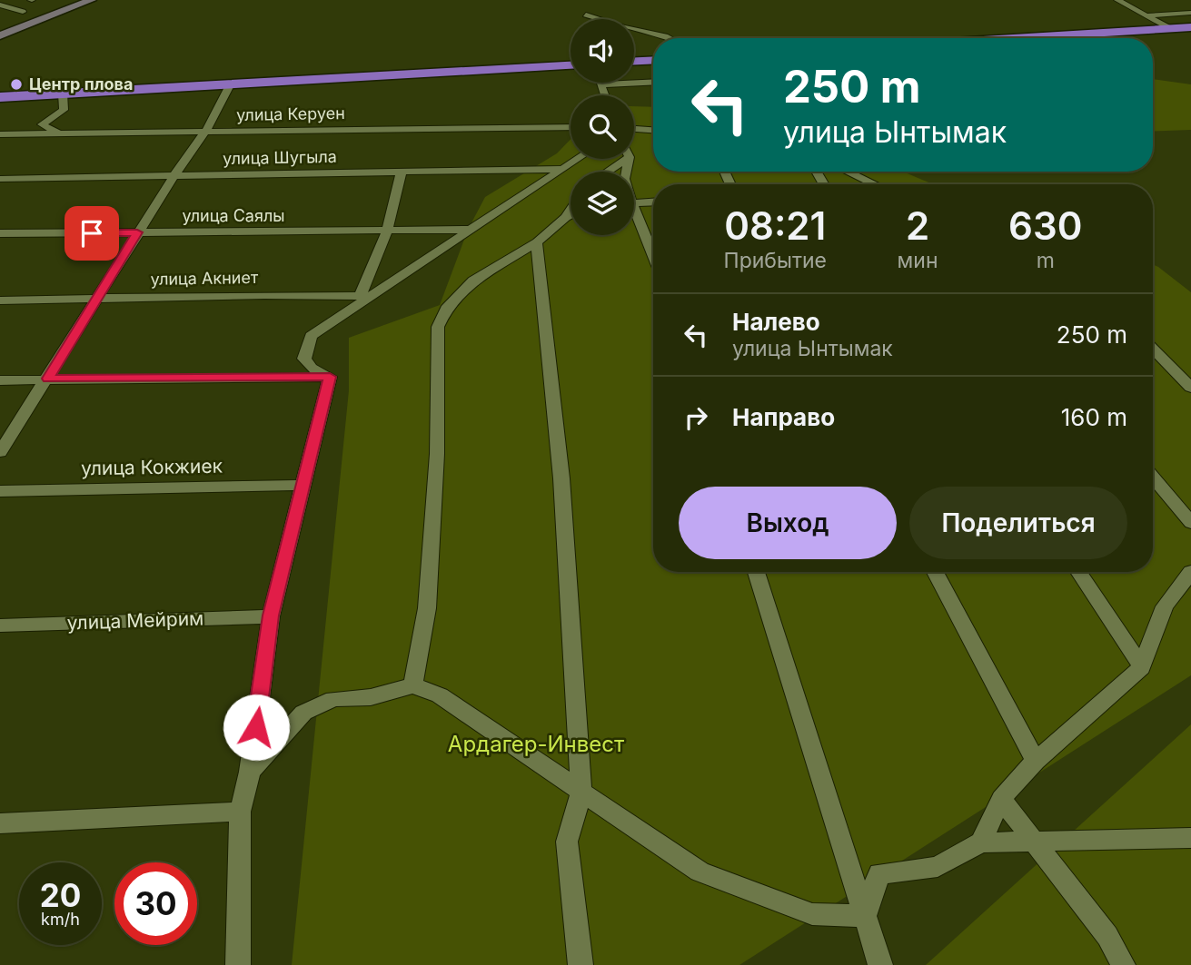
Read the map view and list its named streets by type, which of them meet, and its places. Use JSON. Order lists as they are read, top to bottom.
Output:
{
  "streets": {
    "street": [
      "улица Керуен",
      "улица Шугыла",
      "улица Саялы",
      "улица Акниет",
      "улица Кокжиек",
      "улица Мейрим"
    ]
  },
  "parks": ["Ардагер-Инвест"],
  "places": ["Центр плова"],
  "page": {
    "turn": ["250 m", "улица Ынтымак"],
    "eta": [
      "08:21",
      "Прибытие",
      "2",
      "мин",
      "630",
      "m"
    ],
    "list": [
      {
        "name": "Налево",
        "note": "улица Ынтымак",
        "value": "250 m"
      },
      {
        "name": "Направо",
        "value": "160 m"
      }
    ],
    "buttons": ["Выход", "Поделиться"],
    "speed": "20 km/h",
    "limit": "30"
  }
}
